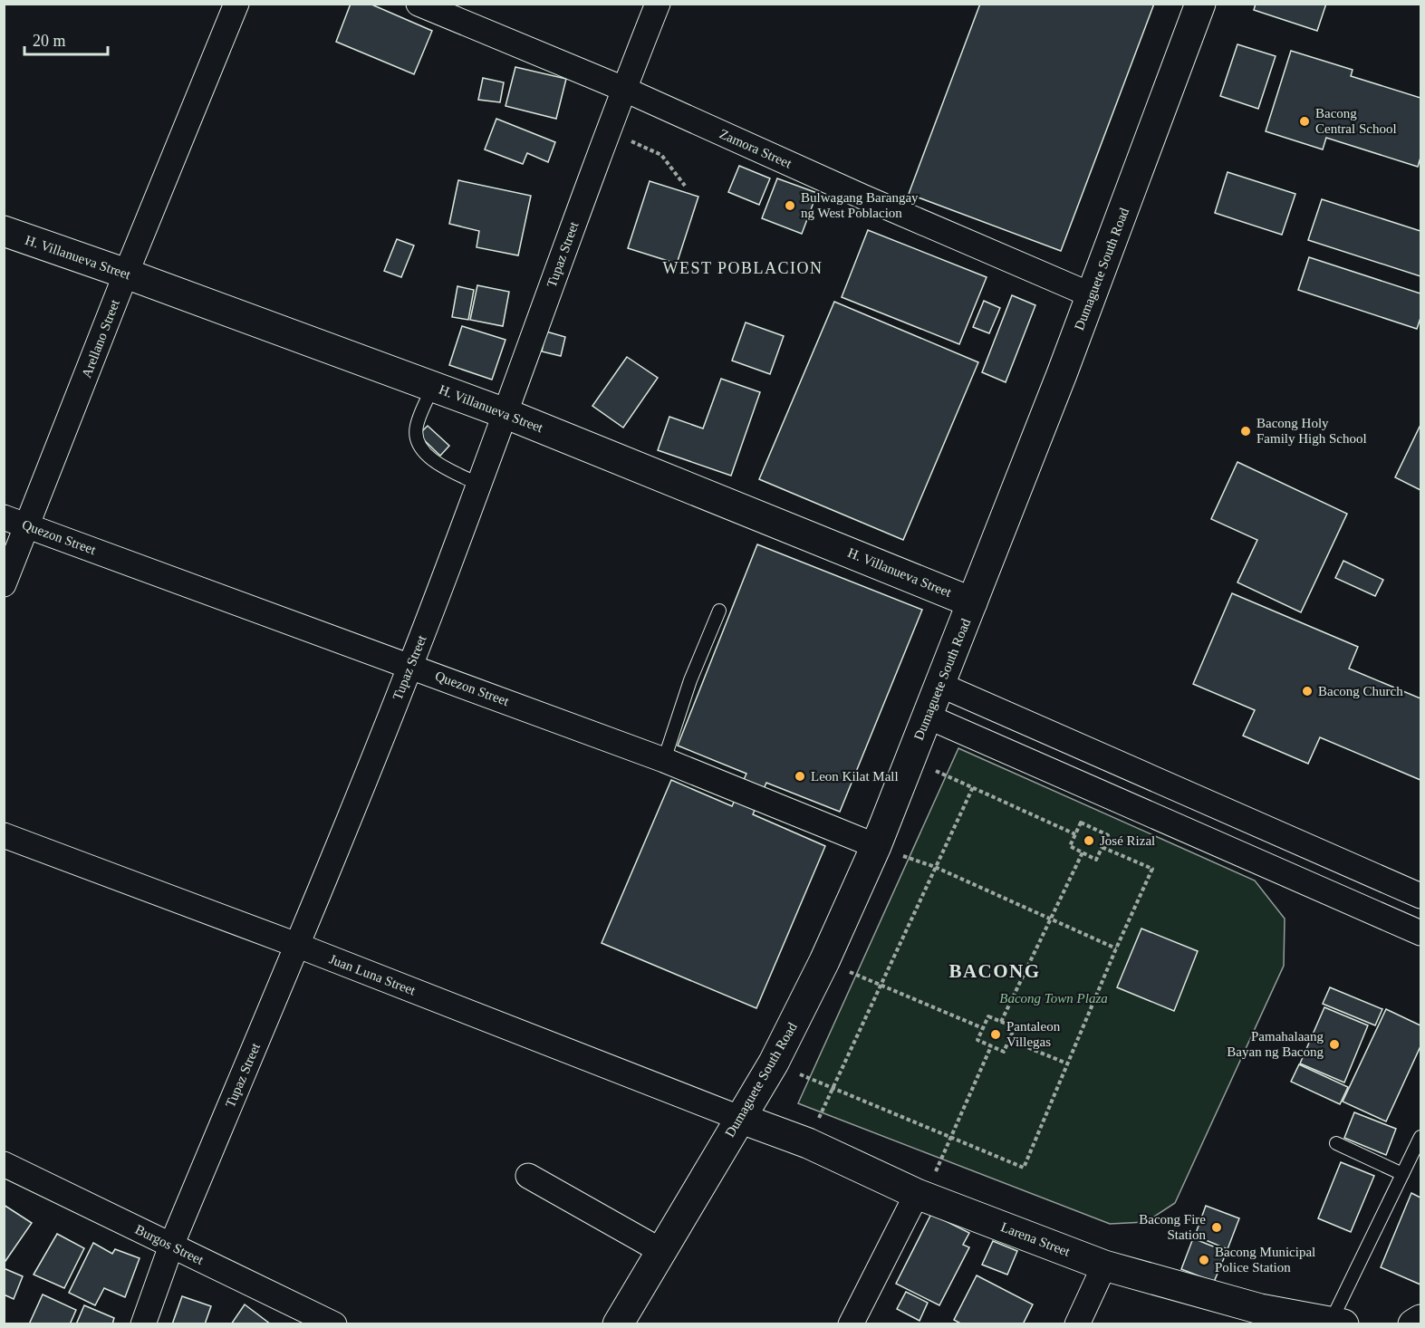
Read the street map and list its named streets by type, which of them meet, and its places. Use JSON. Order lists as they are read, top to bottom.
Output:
{
  "streets": {
    "street": [
      "Zamora Street",
      "Tupaz Street",
      "H. Villanueva Street",
      "Dumaguete South Road",
      "Arellano Street",
      "Quezon Street",
      "Juan Luna Street",
      "Larena Street",
      "Burgos Street"
    ]
  },
  "crossings": [
    ["Zamora Street", "Tupaz Street"],
    ["Zamora Street", "Dumaguete South Road"],
    ["Tupaz Street", "H. Villanueva Street"],
    ["Tupaz Street", "Quezon Street"],
    ["Tupaz Street", "Juan Luna Street"],
    ["Tupaz Street", "Burgos Street"],
    ["H. Villanueva Street", "Dumaguete South Road"],
    ["H. Villanueva Street", "Arellano Street"],
    ["Dumaguete South Road", "Quezon Street"],
    ["Dumaguete South Road", "Juan Luna Street"],
    ["Dumaguete South Road", "Larena Street"],
    ["Arellano Street", "Quezon Street"],
    ["Juan Luna Street", "Larena Street"]
  ],
  "districts": ["WEST POBLACION", "BACONG"],
  "parks": ["Bacong Town Plaza"],
  "places": [
    "Bacong Central School",
    "Bulwagang Barangay ng West Poblacion",
    "Bacong Holy Family High School",
    "Bacong Church",
    "Leon Kilat Mall",
    "José Rizal",
    "Pantaleon Villegas",
    "Pamahalaang Bayan ng Bacong",
    "Bacong Fire Station",
    "Bacong Municipal Police Station"
  ],
  "scale_bar": "20 m"
}
